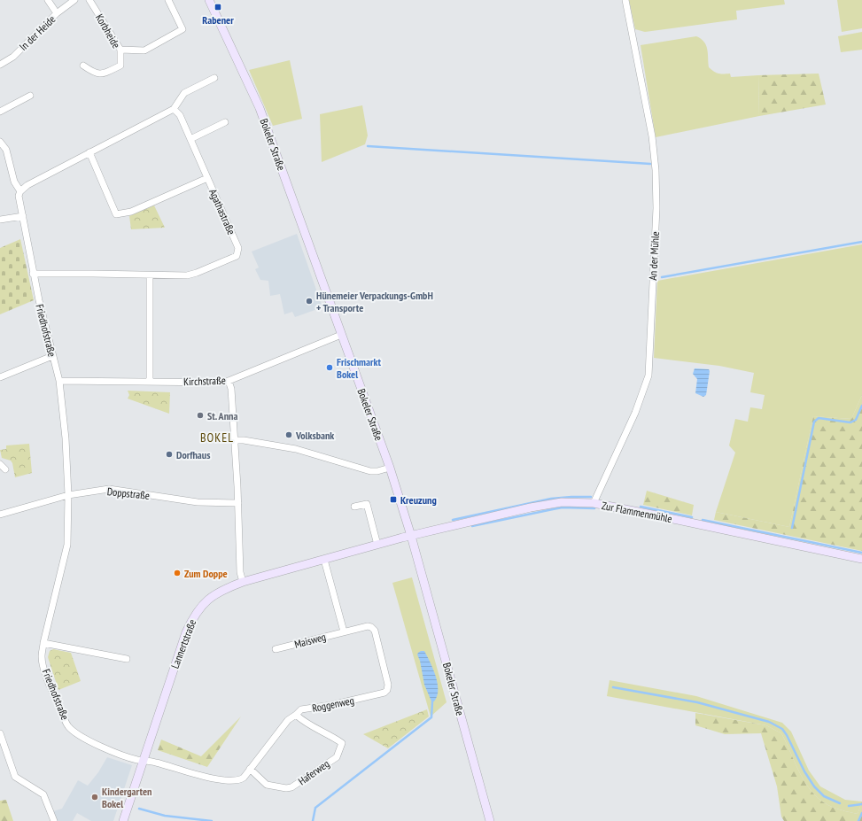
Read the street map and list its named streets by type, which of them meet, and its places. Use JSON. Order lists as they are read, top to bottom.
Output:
{
  "streets": {
    "street": [
      "Korbheide",
      "In der Heide",
      "Bokeler Straße",
      "Agathastraße",
      "An der Mühle",
      "Friedhofstraße",
      "Kirchstraße",
      "Doppstraße",
      "Zur Flammenmühle",
      "Maisweg",
      "Lannertstraße",
      "Roggenweg",
      "Haferweg"
    ]
  },
  "crossings": [
    ["Bokeler Straße", "Kirchstraße"],
    ["Bokeler Straße", "Zur Flammenmühle"],
    ["Bokeler Straße", "Lannertstraße"],
    ["Agathastraße", "Friedhofstraße"],
    ["An der Mühle", "Zur Flammenmühle"],
    ["Friedhofstraße", "Kirchstraße"],
    ["Friedhofstraße", "Doppstraße"],
    ["Friedhofstraße", "Lannertstraße"],
    ["Friedhofstraße", "Roggenweg"],
    ["Zur Flammenmühle", "Lannertstraße"],
    ["Maisweg", "Roggenweg"],
    ["Lannertstraße", "Roggenweg"],
    ["Roggenweg", "Haferweg"]
  ],
  "districts": ["BOKEL"],
  "places": {
    "transit": ["Rabener", "Kreuzung"],
    "other": [
      "Hünemeier Verpackungs-GmbH + Transporte",
      "Frischmarkt Bokel",
      "St. Anna",
      "Volksbank",
      "Dorfhaus",
      "Zum Doppe",
      "Kindergarten Bokel"
    ]
  }
}
